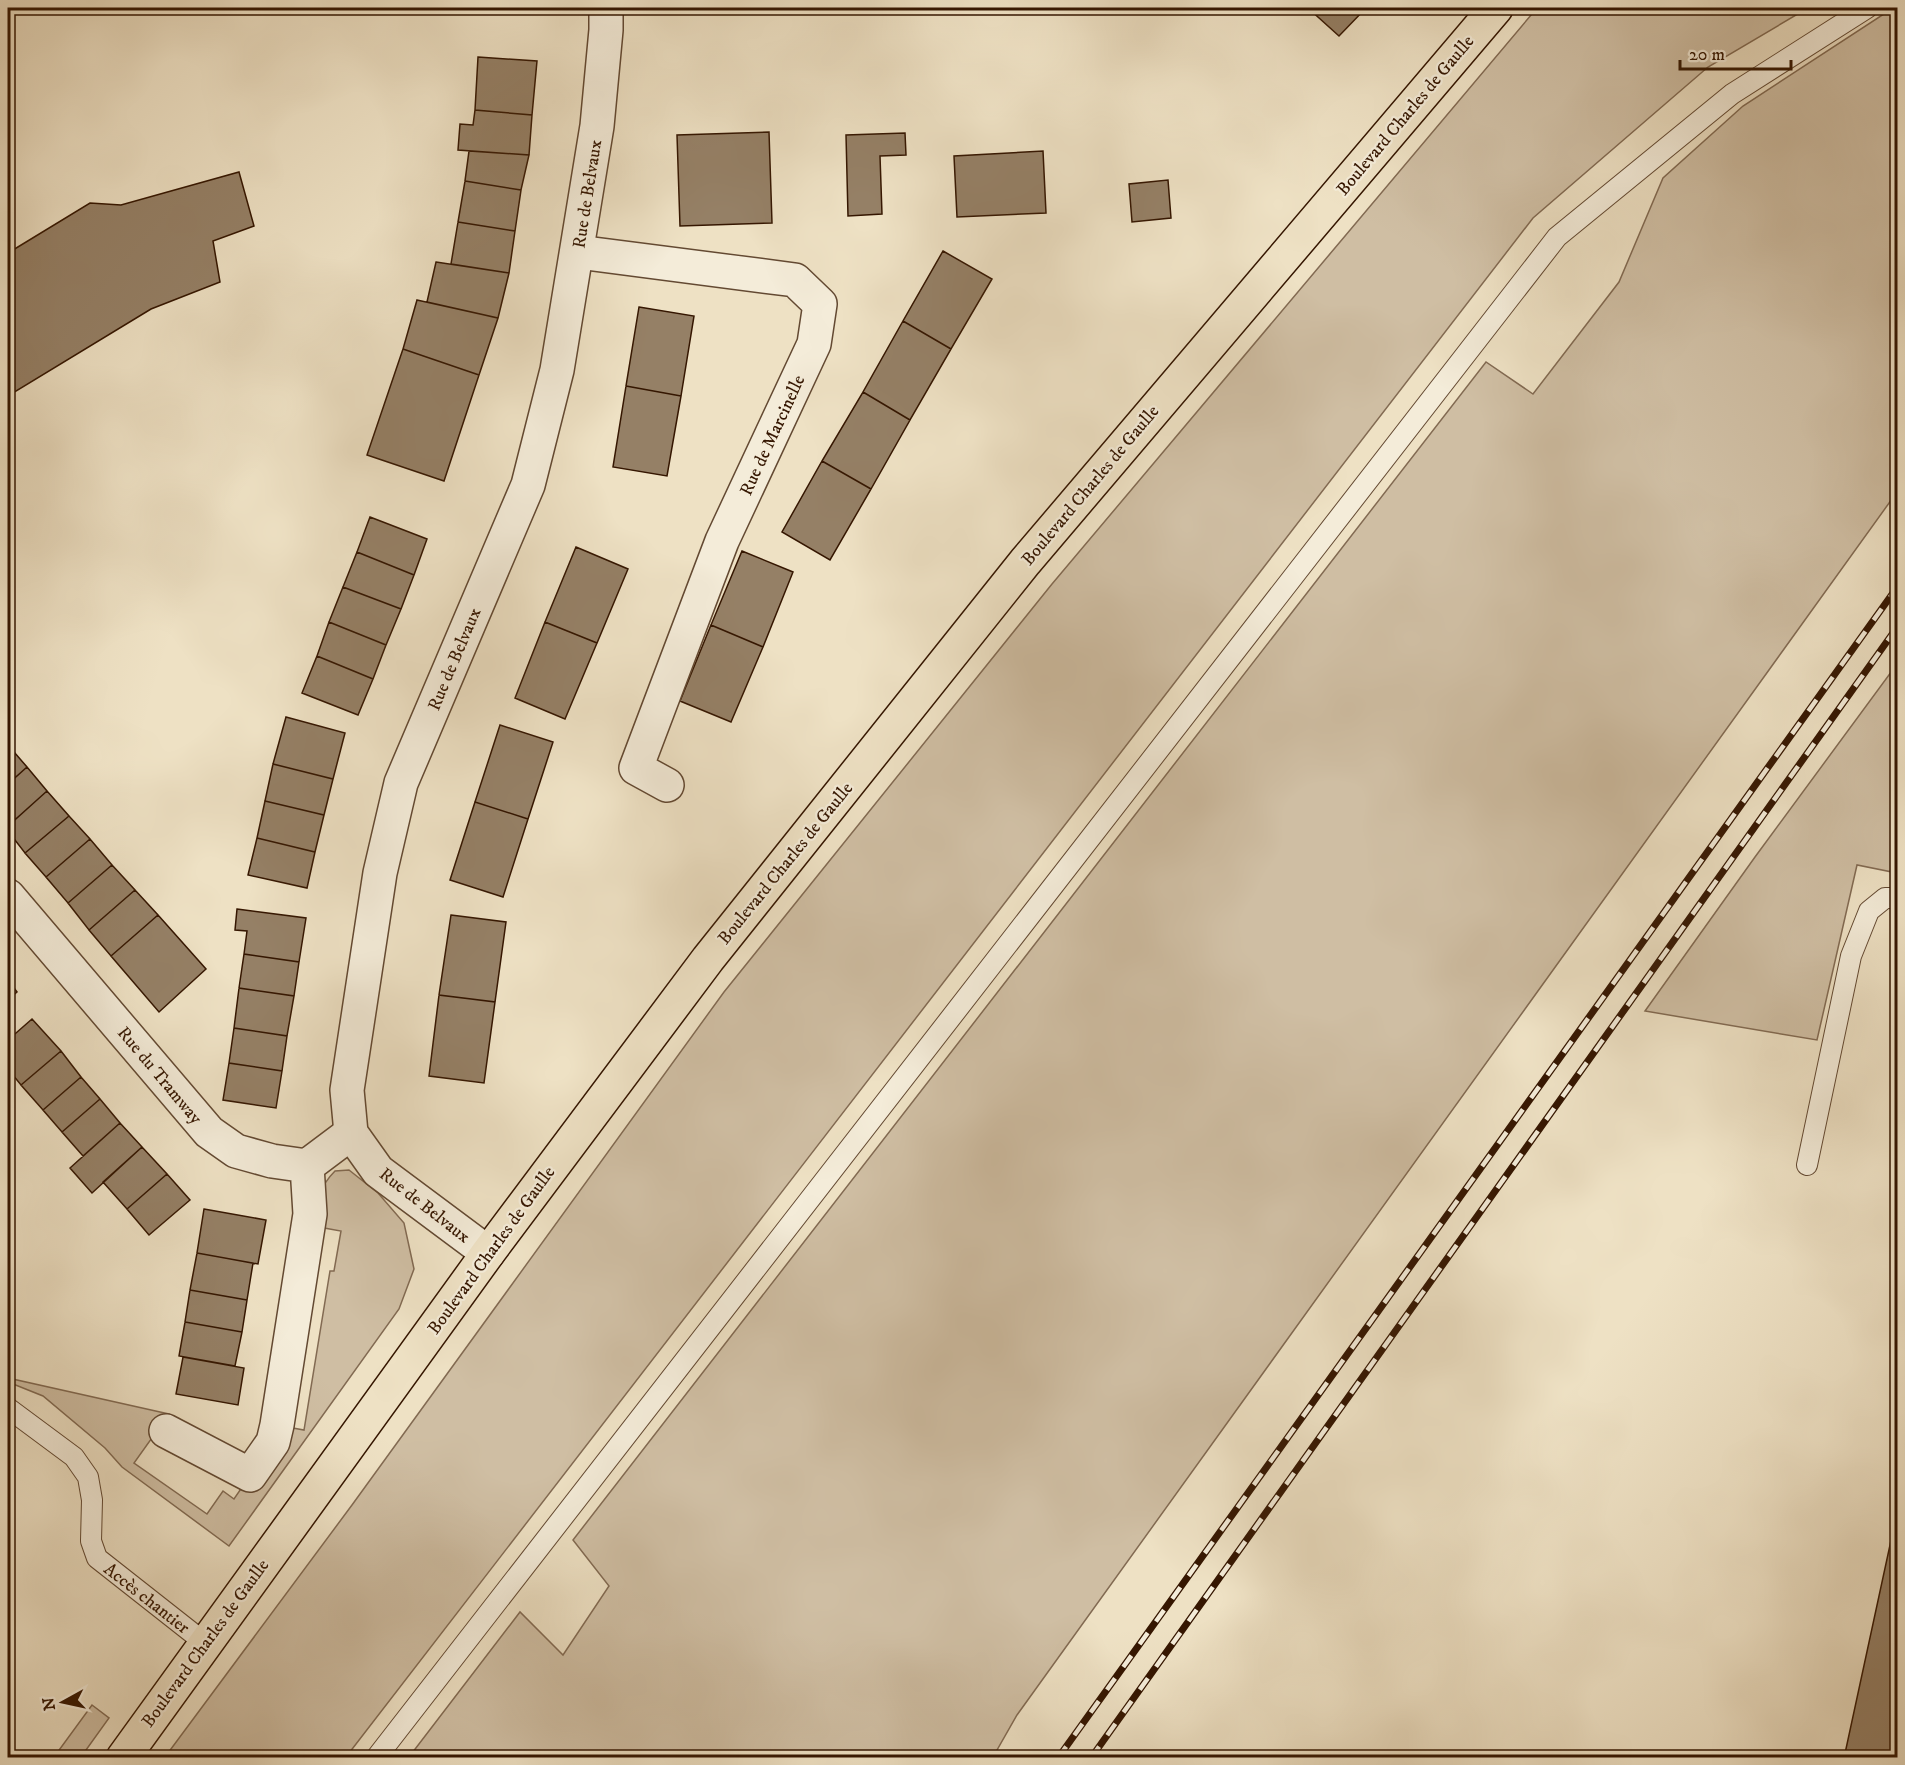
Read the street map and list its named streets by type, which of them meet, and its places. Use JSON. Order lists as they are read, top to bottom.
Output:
{
  "streets": {
    "main road": ["Boulevard Charles de Gaulle"],
    "street": ["Rue de Belvaux", "Rue de Marcinelle", "Rue du Tramway"],
    "lane": ["Accès chantier"]
  },
  "crossings": [
    ["Boulevard Charles de Gaulle", "Rue de Belvaux"],
    ["Boulevard Charles de Gaulle", "Accès chantier"],
    ["Rue de Belvaux", "Rue de Marcinelle"]
  ],
  "scale_bar": "20 m",
  "north": "left"
}
